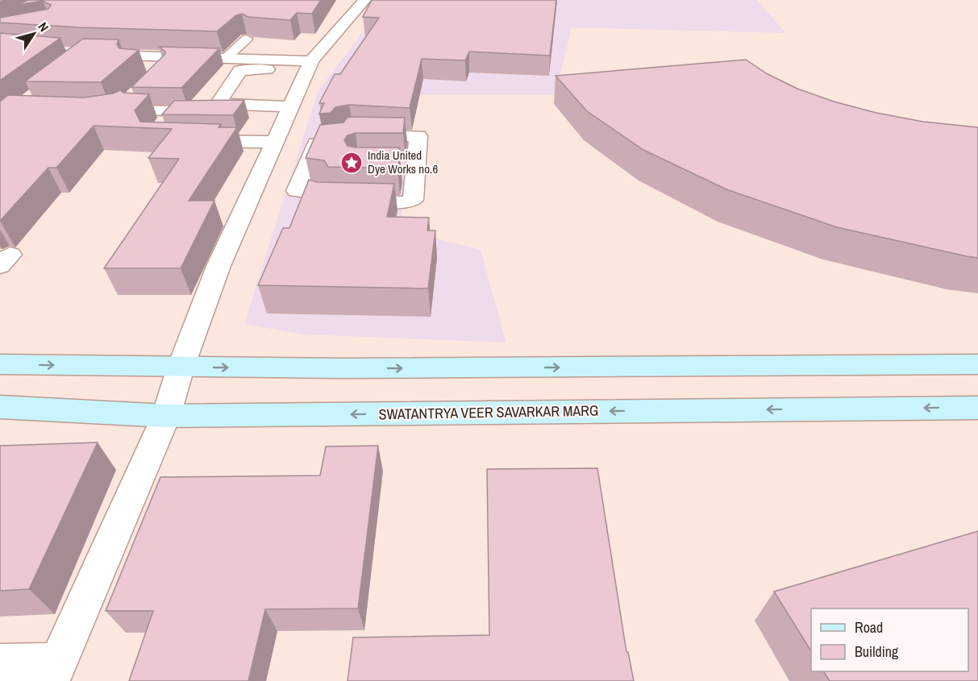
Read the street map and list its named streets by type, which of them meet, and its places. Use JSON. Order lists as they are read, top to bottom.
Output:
{
  "streets": {
    "main road": ["SWATANTRYA VEER SAVARKAR MARG"]
  },
  "places": {
    "place": ["India United Dye Works no.6"]
  },
  "legend": ["Road", "Building"],
  "north": "top right"
}
